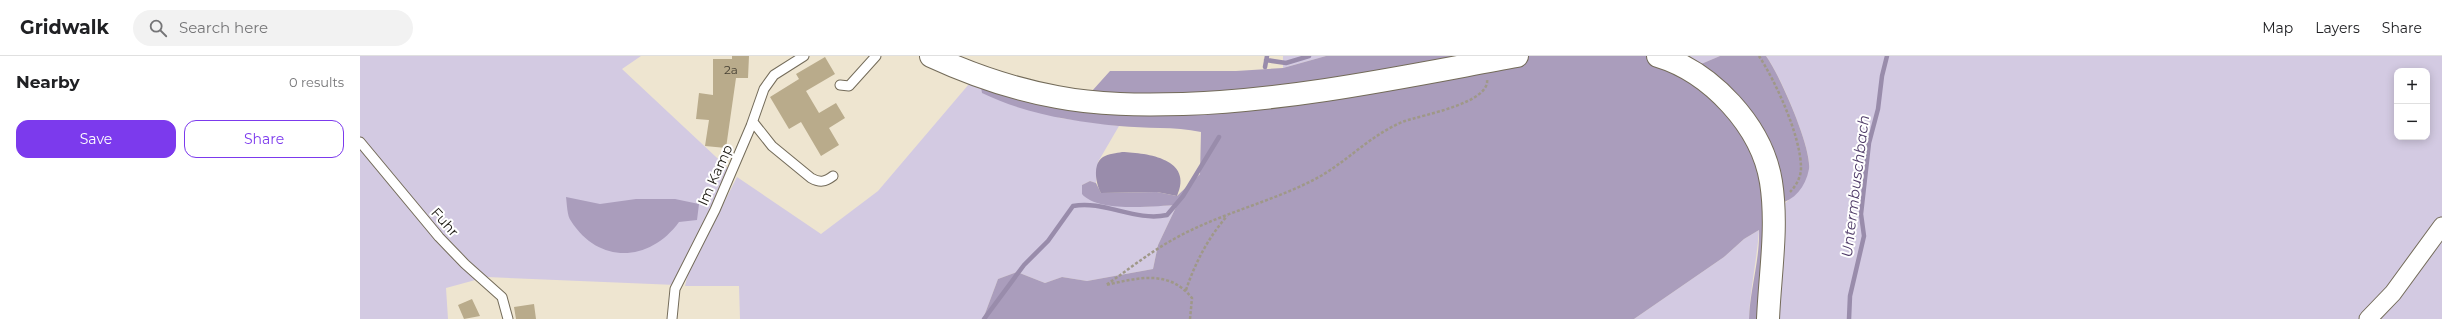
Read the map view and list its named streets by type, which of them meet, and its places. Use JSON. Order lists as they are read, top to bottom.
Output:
{
  "streets": {
    "lane": ["Im Kamp", "Fuhr"]
  },
  "water": ["Untermbuschbach"],
  "house_numbers": ["2a"],
  "page": {
    "header": "Gridwalk",
    "search": "Search here",
    "nav": ["Map", "Layers", "Share"],
    "heading": ["Nearby", "0 results"],
    "map_buttons": ["+", "−"],
    "buttons": ["Save", "Share"]
  }
}
